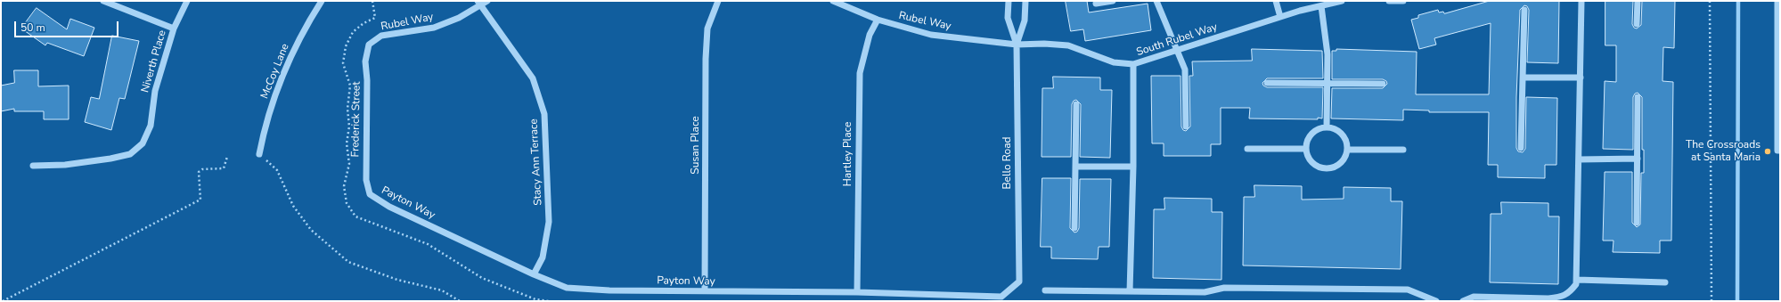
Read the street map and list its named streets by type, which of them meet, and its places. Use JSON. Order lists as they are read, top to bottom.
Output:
{
  "streets": {
    "street": [
      "Rubel Way",
      "South Rubel Way",
      "Niverth Place",
      "McCoy Lane",
      "Frederick Street",
      "Susan Place",
      "Hartley Place",
      "Stacy Ann Terrace",
      "Bello Road",
      "Payton Way"
    ]
  },
  "crossings": [
    ["Rubel Way", "South Rubel Way"],
    ["Rubel Way", "Frederick Street"],
    ["Rubel Way", "Hartley Place"],
    ["Rubel Way", "Stacy Ann Terrace"],
    ["Rubel Way", "Bello Road"],
    ["South Rubel Way", "Bello Road"],
    ["Frederick Street", "Payton Way"],
    ["Susan Place", "Payton Way"],
    ["Hartley Place", "Payton Way"],
    ["Stacy Ann Terrace", "Payton Way"],
    ["Bello Road", "Payton Way"]
  ],
  "places": ["The Crossroads at Santa Maria"],
  "scale_bar": "50 m"
}
